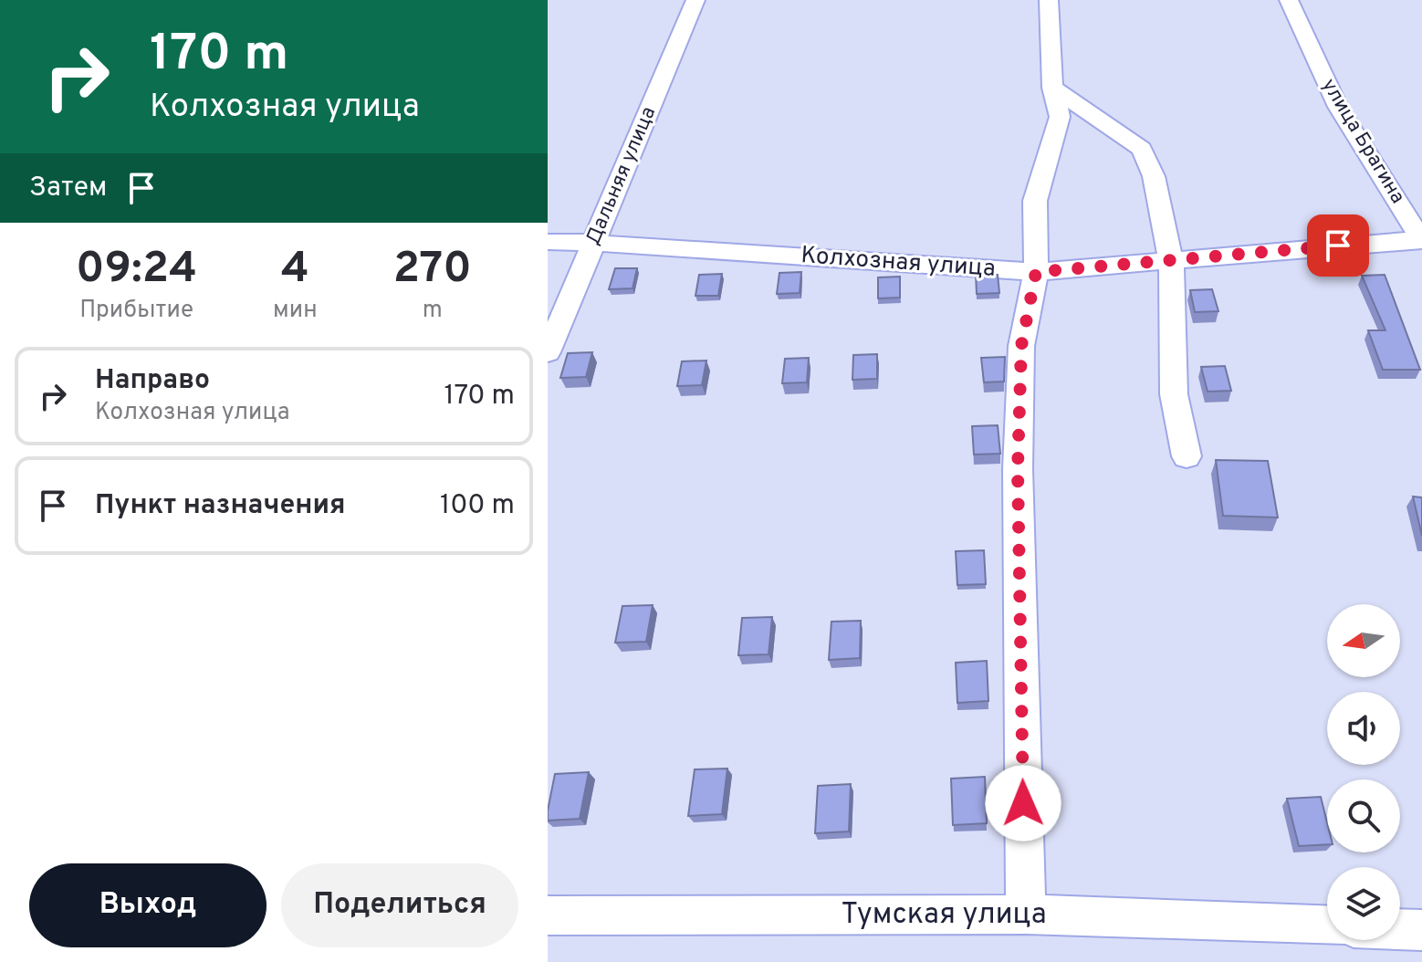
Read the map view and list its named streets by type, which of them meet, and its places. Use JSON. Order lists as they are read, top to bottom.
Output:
{
  "streets": {
    "street": [
      "улица Брагина",
      "Дальняя улица",
      "Колхозная улица",
      "Тумская улица"
    ]
  },
  "crossings": [
    ["улица Брагина", "Колхозная улица"],
    ["Дальняя улица", "Колхозная улица"]
  ],
  "north": "left",
  "page": {
    "turn": ["170 m", "Колхозная улица"],
    "then": "Затем",
    "eta": [
      "09:24",
      "Прибытие",
      "4",
      "мин",
      "270",
      "m"
    ],
    "list": [
      {
        "name": "Направо",
        "note": "Колхозная улица",
        "value": "170 m"
      },
      {
        "name": "Пункт назначения",
        "value": "100 m"
      }
    ],
    "buttons": ["Выход", "Поделиться"]
  }
}
